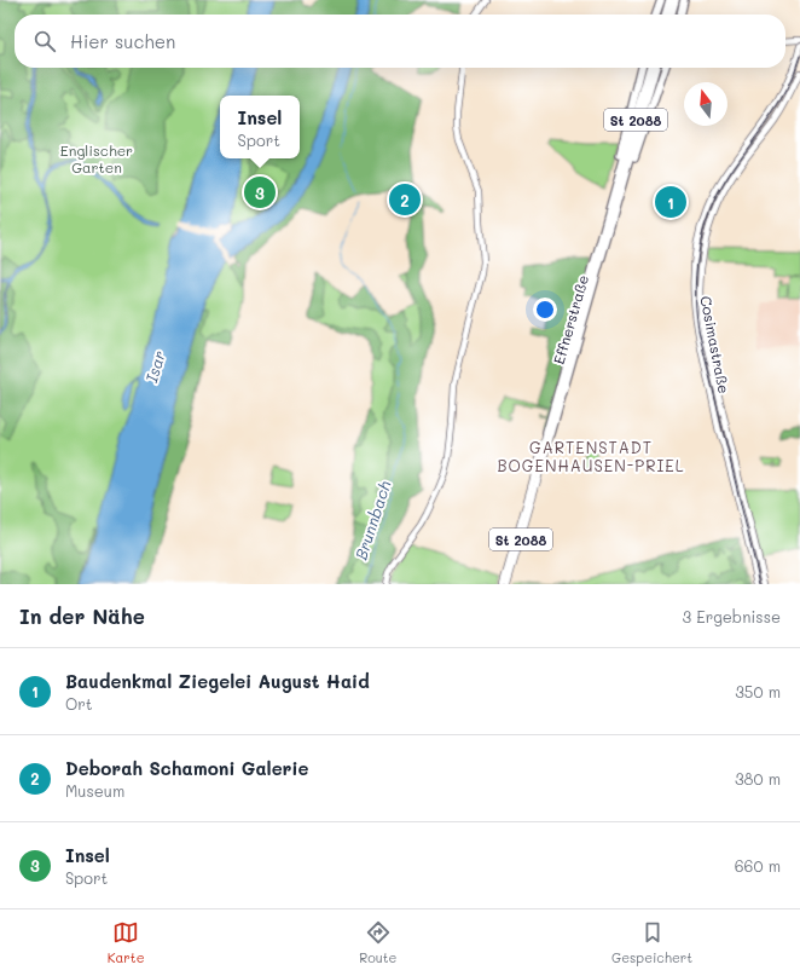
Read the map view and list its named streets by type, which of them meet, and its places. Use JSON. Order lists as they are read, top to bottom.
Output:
{
  "streets": {
    "highway": ["St 2088", "Effnerstraße"],
    "main road": ["Cosimastraße"]
  },
  "districts": ["GARTENSTADT BOGENHAUSEN-PRIEL"],
  "water": ["Isar", "Brunnbach"],
  "parks": ["Englischer Garten"],
  "north": "top",
  "page": {
    "search": "Hier suchen",
    "popup": ["Insel", "Sport"],
    "pins": ["3", "2", "1"],
    "heading": ["In der Nähe", "3 Ergebnisse"],
    "list": [
      {
        "mark": "1",
        "name": "Baudenkmal Ziegelei August Haid",
        "note": "Ort",
        "value": "350 m"
      },
      {
        "mark": "2",
        "name": "Deborah Schamoni Galerie",
        "note": "Museum",
        "value": "380 m"
      },
      {
        "mark": "3",
        "name": "Insel",
        "note": "Sport",
        "value": "660 m"
      }
    ],
    "nav": ["Karte", "Route", "Gespeichert"]
  }
}
